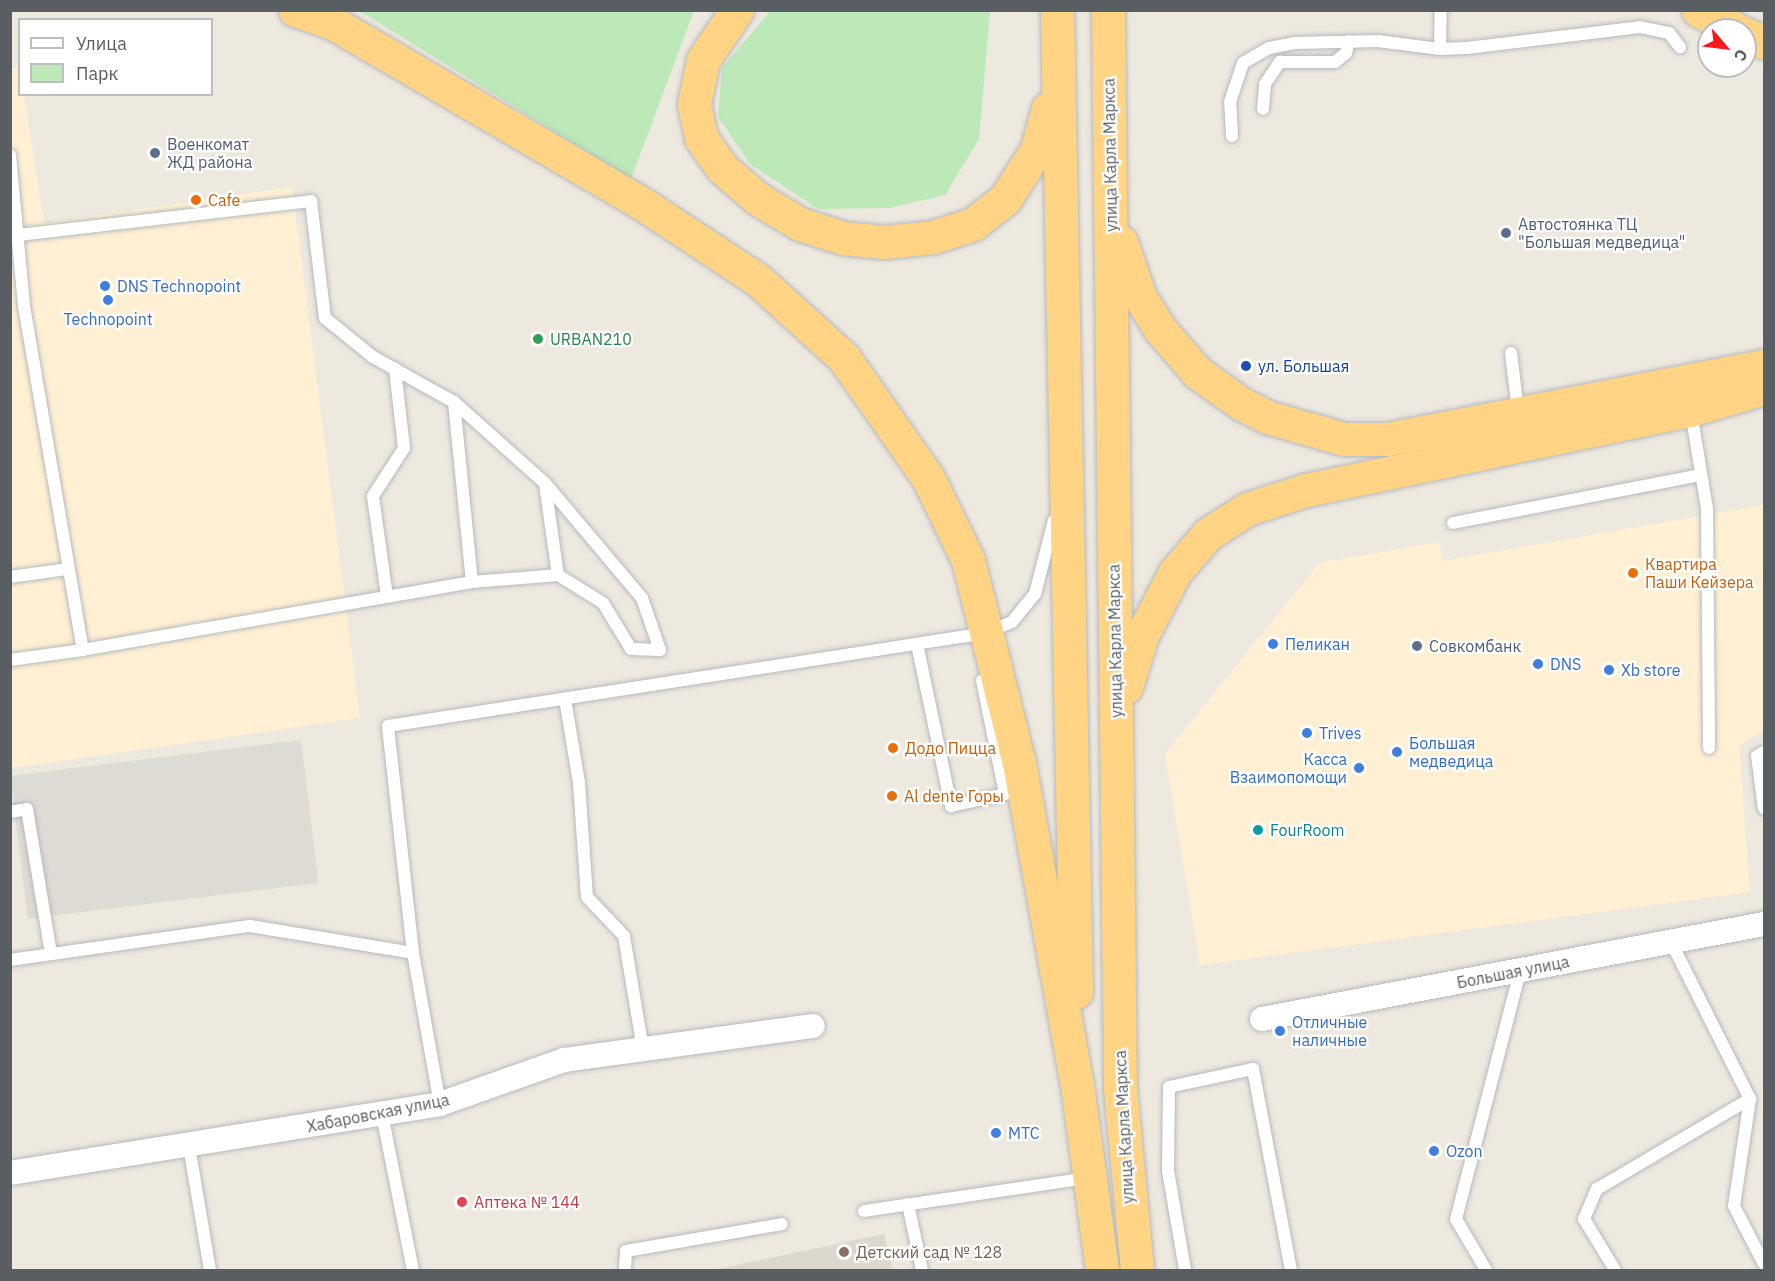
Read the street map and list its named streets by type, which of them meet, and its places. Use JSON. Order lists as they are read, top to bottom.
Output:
{
  "streets": {
    "highway": ["улица Карла Маркса"],
    "street": ["Большая улица", "Хабаровская улица"]
  },
  "places": [
    "Военкомат ЖД района",
    "Cafe",
    "Автостоянка ТЦ \"Большая медведица\"",
    "DNS Technopoint",
    "Technopoint",
    "URBAN210",
    "ул. Большая",
    "Квартира Паши Кейзера",
    "Пеликан",
    "Совкомбанк",
    "DNS",
    "Xb store",
    "Trives",
    "Додо Пицца",
    "Большая медведица",
    "Касса Взаимопомощи",
    "Al dente Горы",
    "FourRoom",
    "Отличные наличные",
    "МТС",
    "Ozon",
    "Аптека № 144",
    "Детский сад № 128"
  ],
  "legend": ["Улица", "Парк"],
  "north": "bottom right"
}
